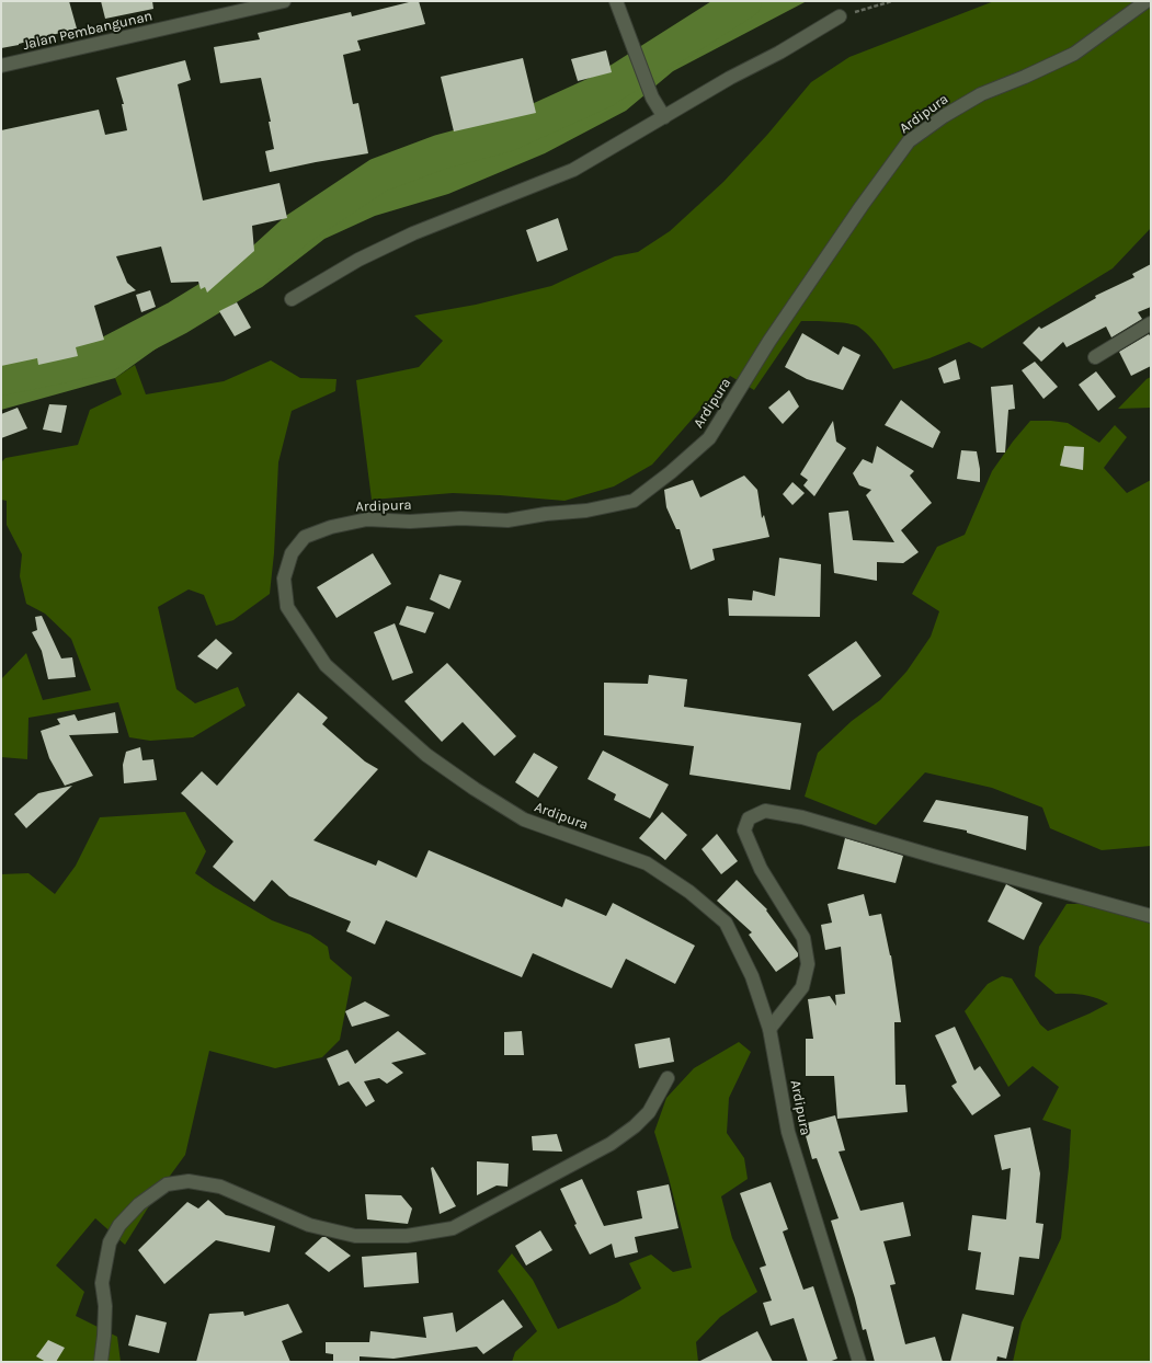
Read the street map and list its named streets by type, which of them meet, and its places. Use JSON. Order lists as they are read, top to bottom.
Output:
{
  "streets": {
    "street": ["Jalan Pembangunan", "Ardipura"]
  }
}
